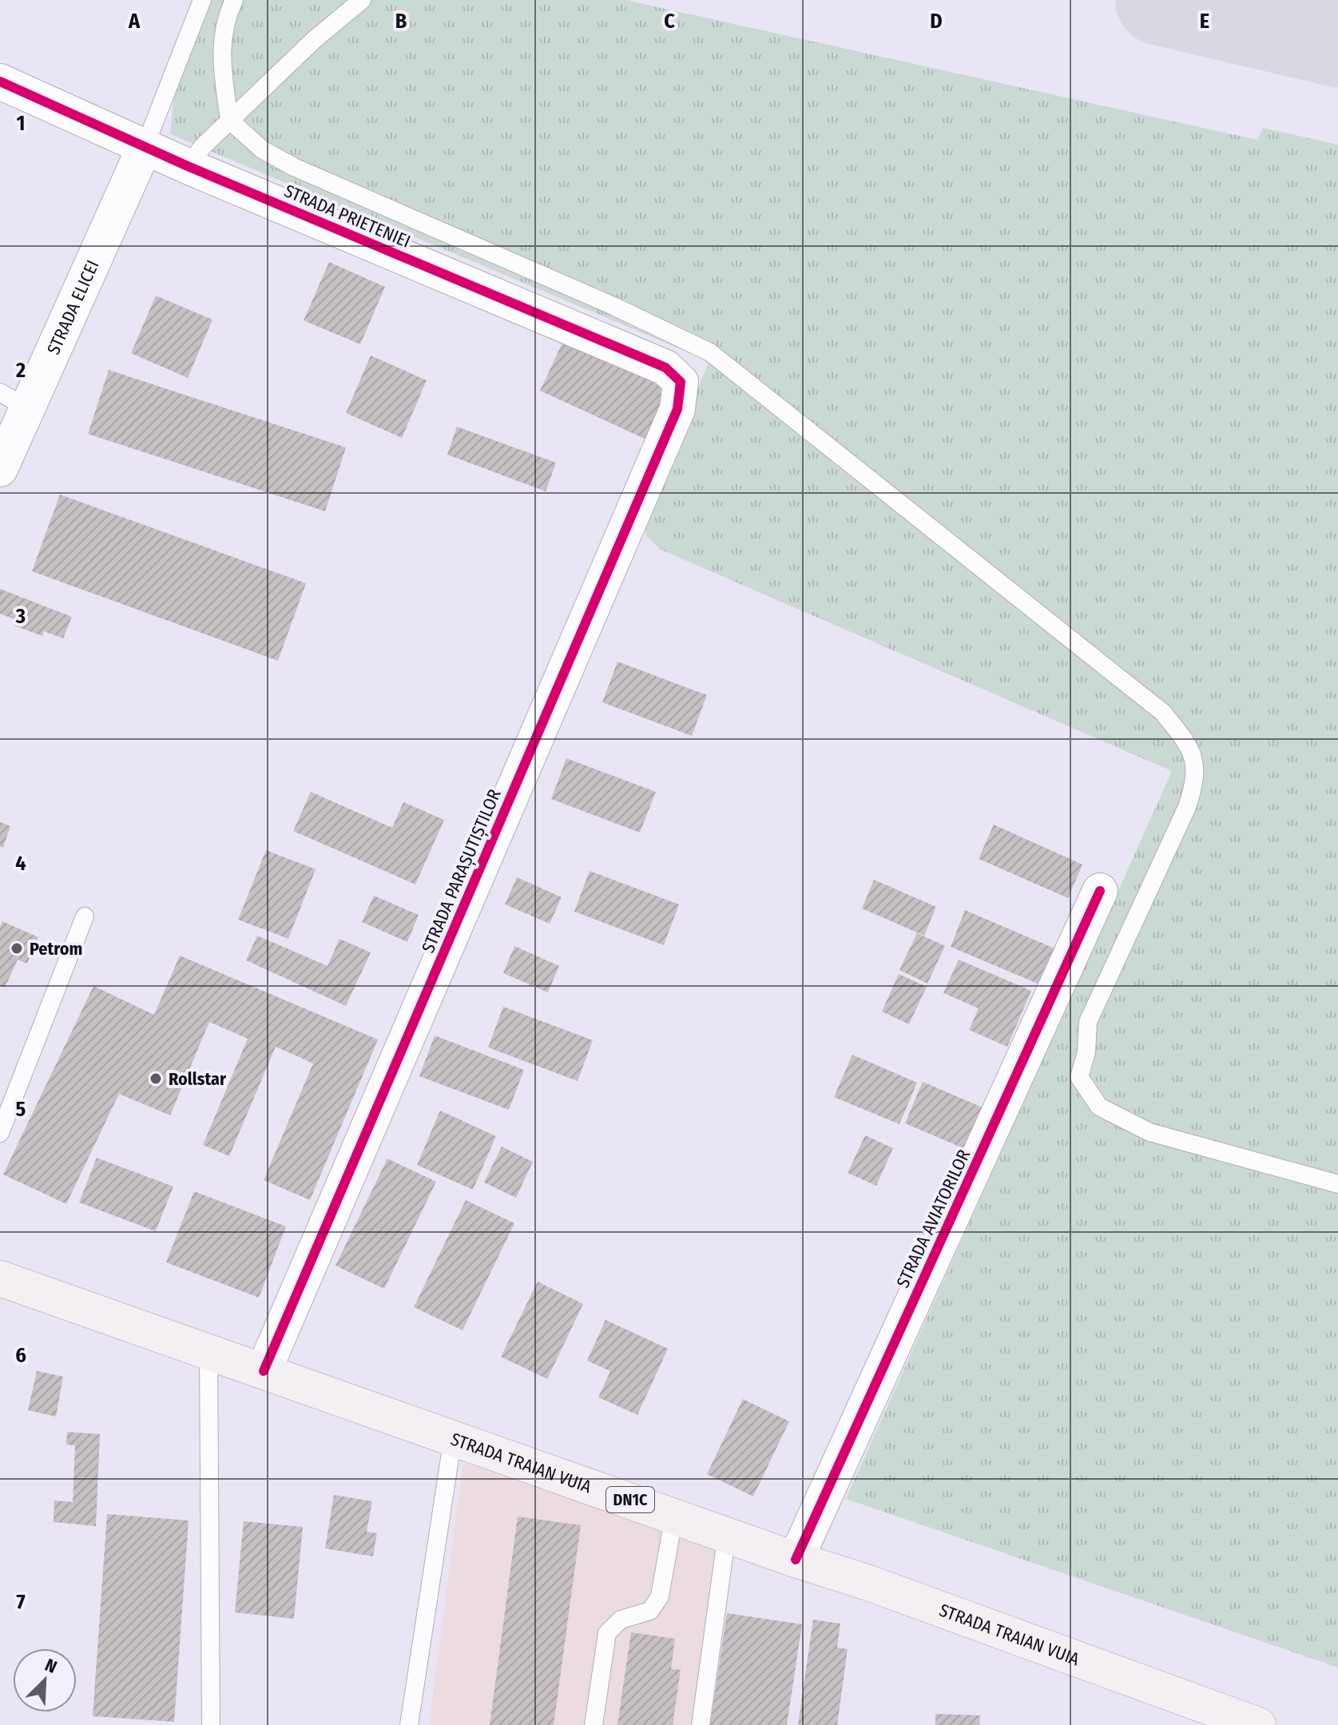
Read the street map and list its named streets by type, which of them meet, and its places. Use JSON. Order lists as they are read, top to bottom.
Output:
{
  "streets": {
    "main road": ["STRADA TRAIAN VUIA", "DN1C"],
    "street": [
      "STRADA PRIETENIEI",
      "STRADA ELICEI",
      "STRADA PARAȘUTIȘTILOR",
      "STRADA AVIATORILOR"
    ]
  },
  "crossings": [
    ["STRADA PRIETENIEI", "STRADA ELICEI"],
    ["STRADA PRIETENIEI", "STRADA PARAȘUTIȘTILOR"],
    ["STRADA PARAȘUTIȘTILOR", "STRADA TRAIAN VUIA"],
    ["STRADA AVIATORILOR", "STRADA TRAIAN VUIA"]
  ],
  "places": ["Petrom", "Rollstar"],
  "north": "top right",
  "grid": {
    "columns": [
      "A",
      "B",
      "C",
      "D",
      "E"
    ],
    "rows": [
      "1",
      "2",
      "3",
      "4",
      "5",
      "6",
      "7"
    ]
  }
}
